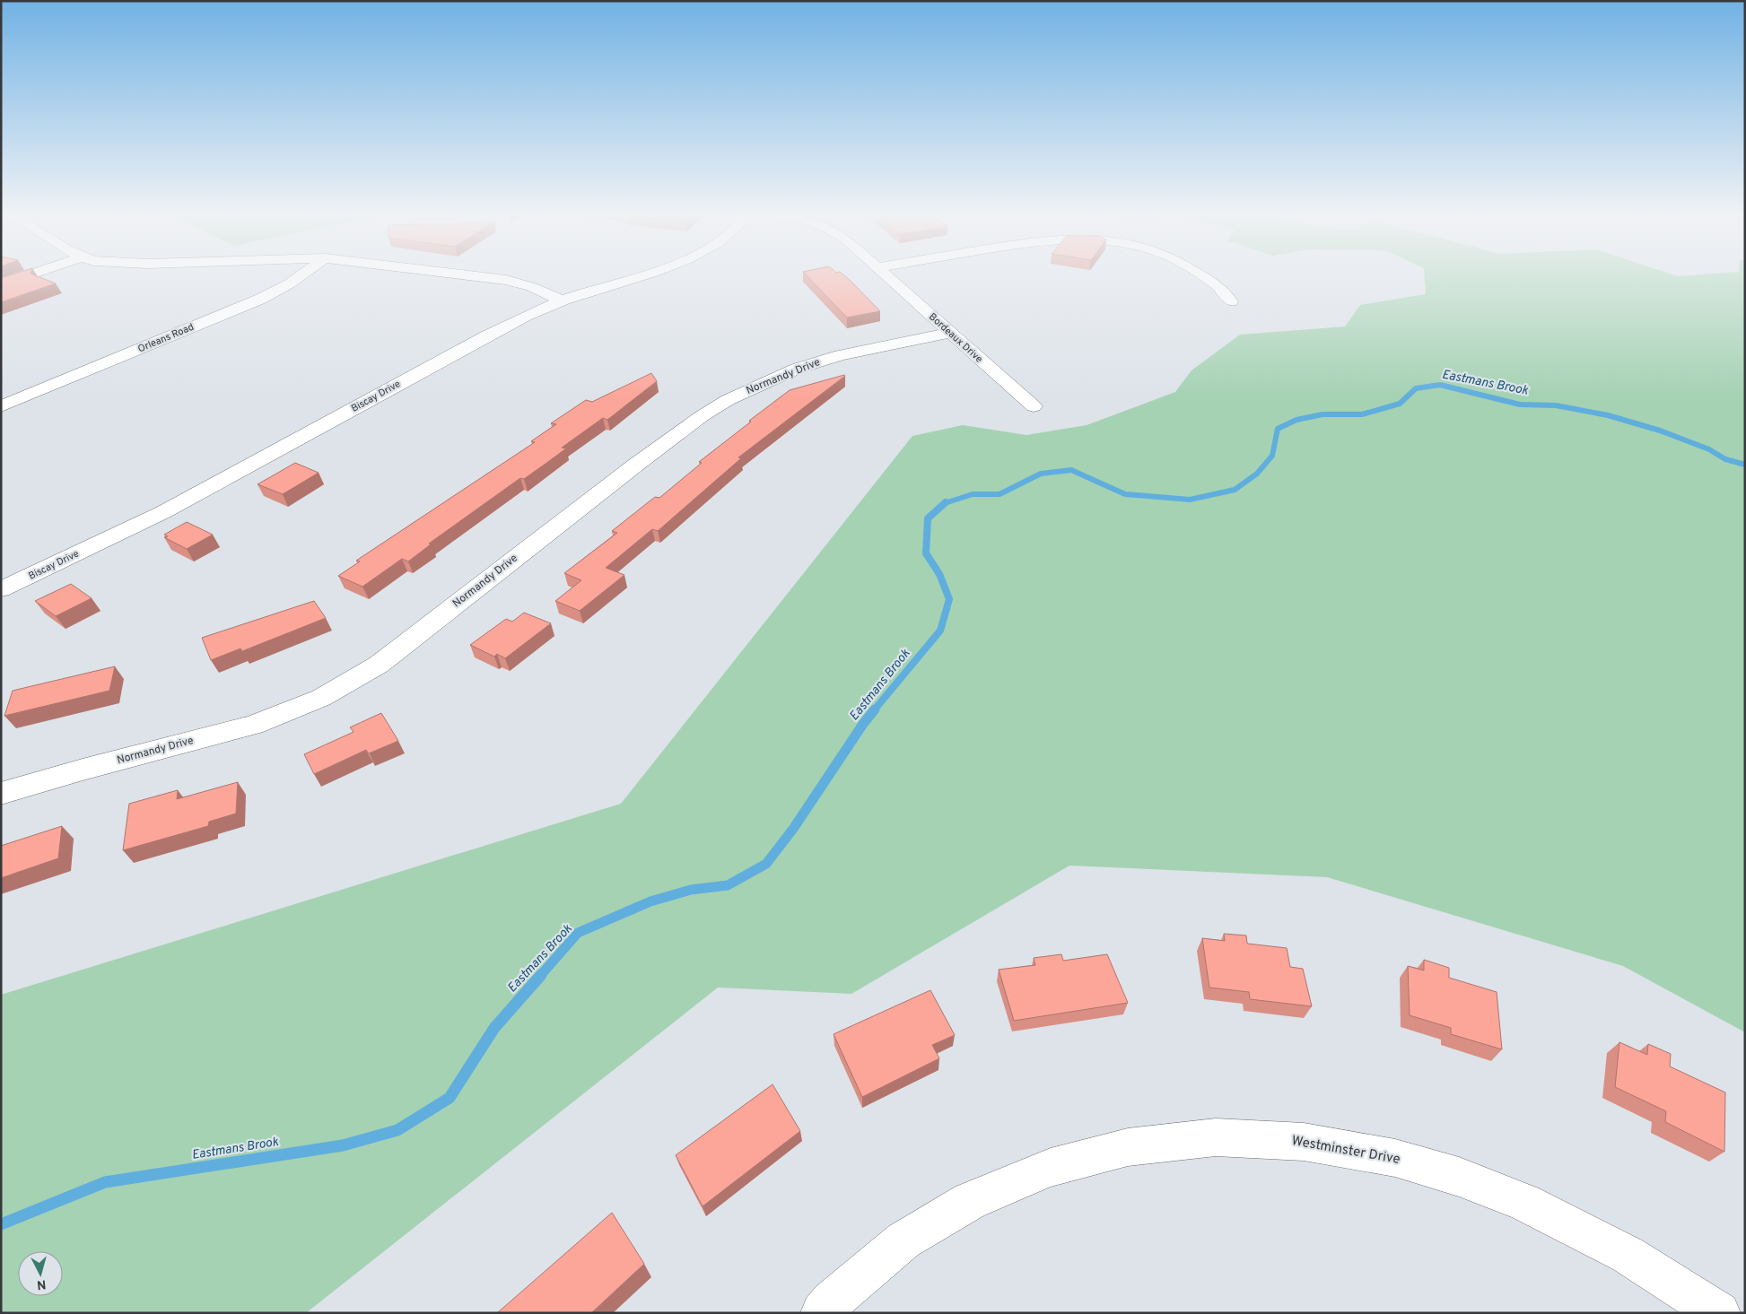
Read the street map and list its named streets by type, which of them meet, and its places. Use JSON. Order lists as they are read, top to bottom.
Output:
{
  "streets": {
    "street": [
      "Orleans Road",
      "Bordeaux Drive",
      "Normandy Drive",
      "Biscay Drive",
      "Westminster Drive"
    ]
  },
  "crossings": [
    ["Bordeaux Drive", "Normandy Drive"]
  ],
  "water": ["Eastmans Brook"],
  "north": "bottom"
}
